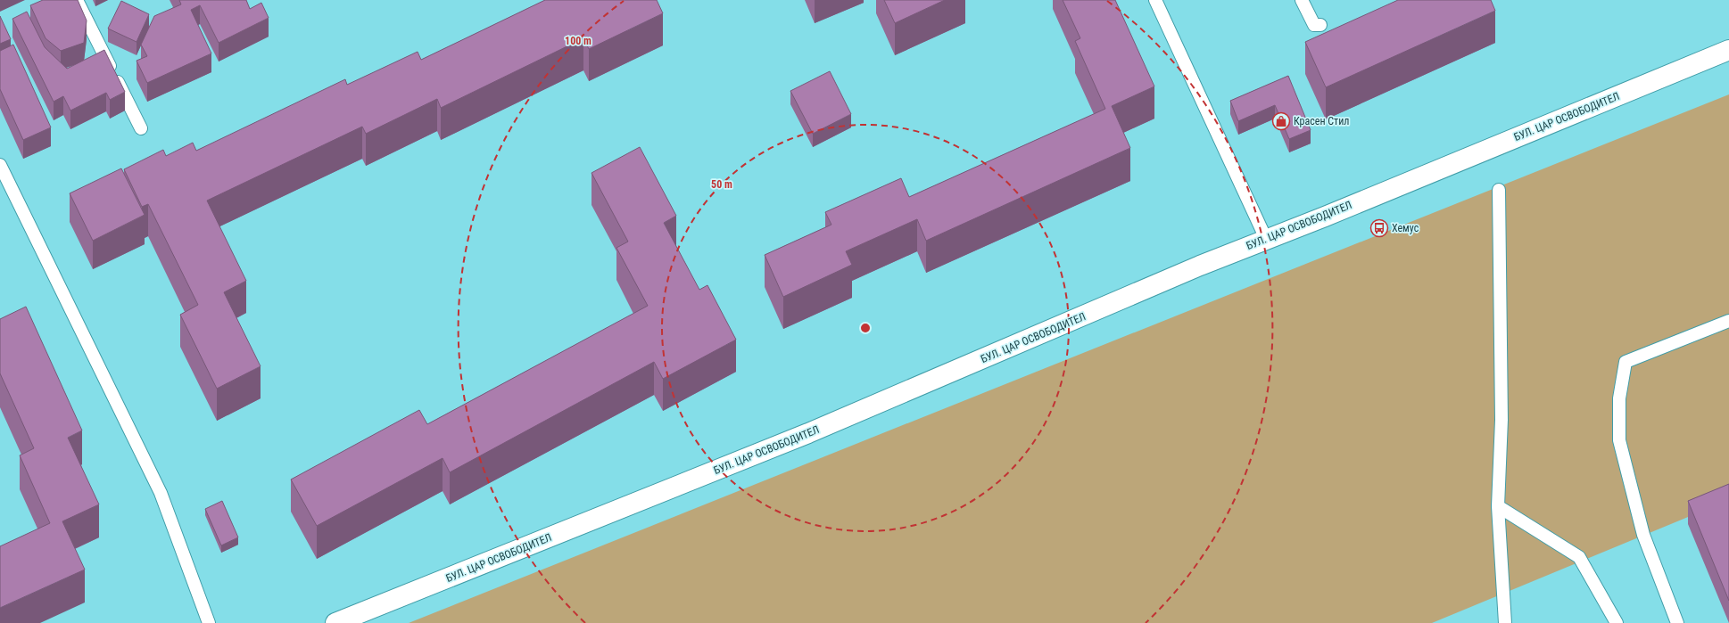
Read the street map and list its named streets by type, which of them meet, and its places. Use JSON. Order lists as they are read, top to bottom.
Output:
{
  "streets": {
    "main road": ["БУЛ. ЦАР ОСВОБОДИТЕЛ"]
  },
  "places": {
    "shop": ["Красен Стил"],
    "bus stop": ["Хемус"]
  },
  "rings": ["100 m", "50 m"]
}
